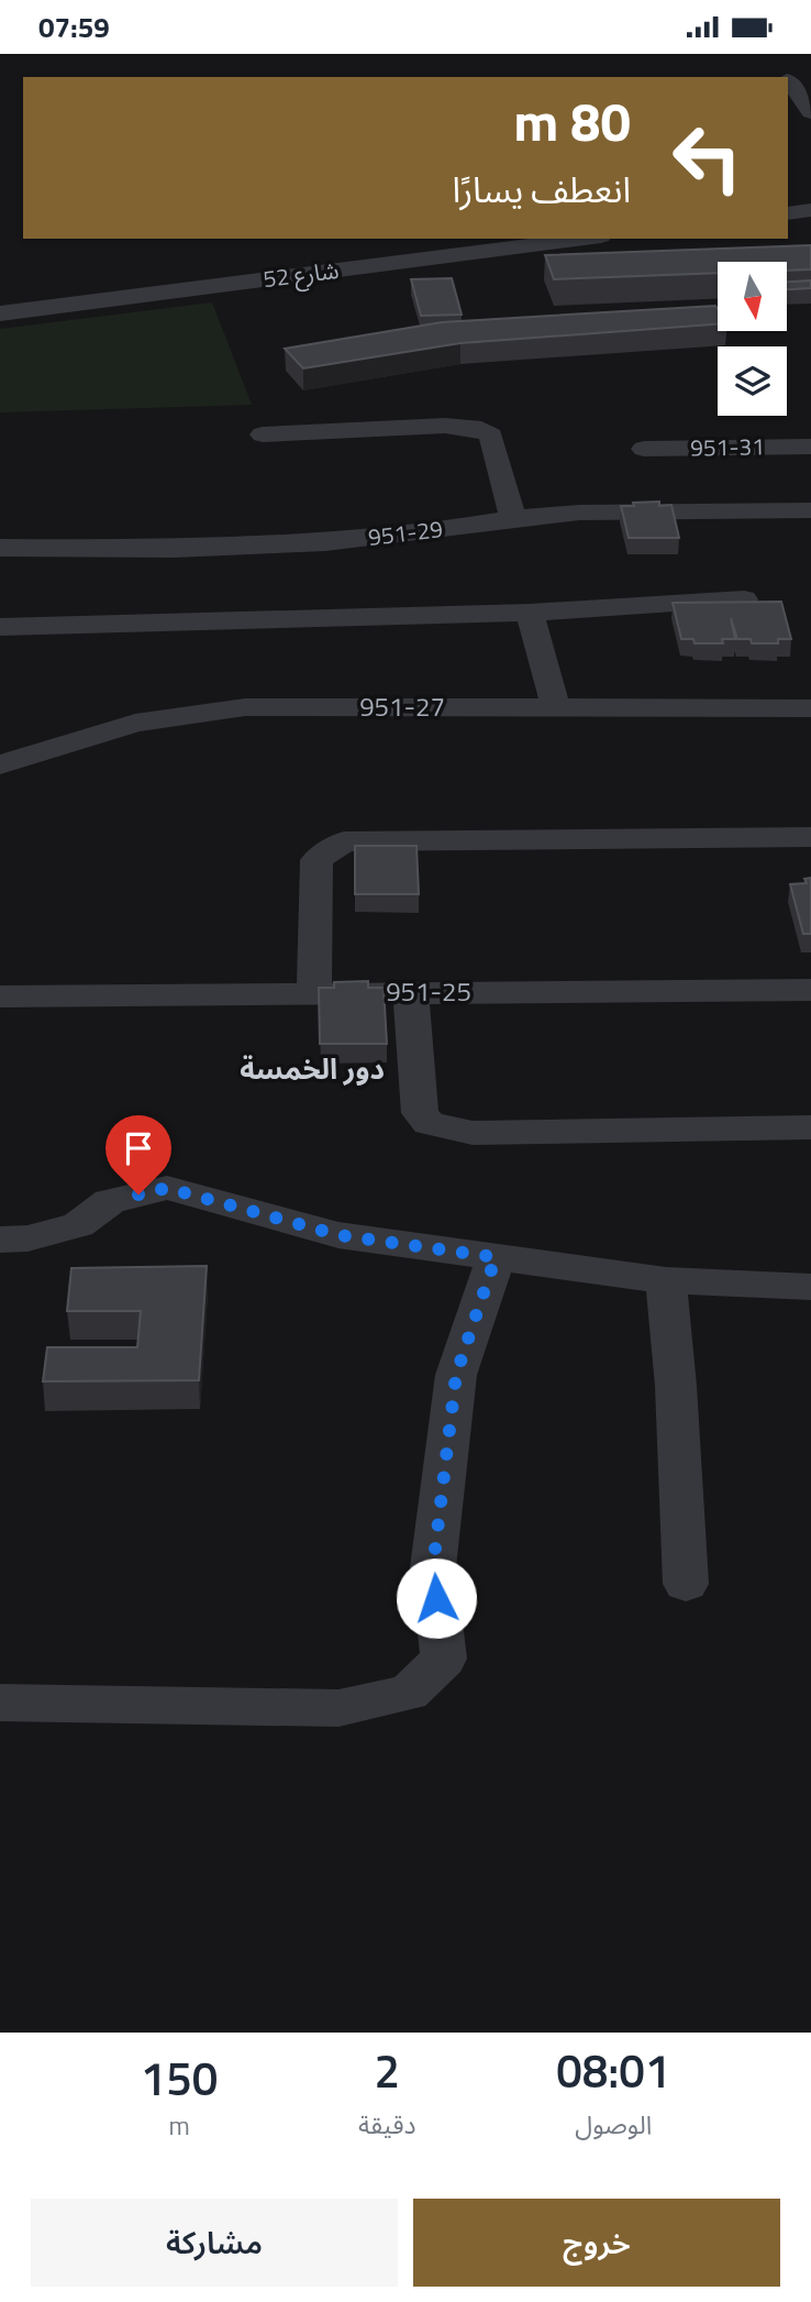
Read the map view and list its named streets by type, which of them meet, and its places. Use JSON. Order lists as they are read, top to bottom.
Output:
{
  "streets": {
    "street": [
      "شارع 52",
      "951-31",
      "951-29",
      "951-27",
      "951-25"
    ]
  },
  "districts": ["دور الخمسة"],
  "north": "bottom",
  "page": {
    "status": "07:59",
    "turn": ["80 m", "انعطف يسارًا"],
    "eta": [
      "08:01",
      "الوصول",
      "2",
      "دقيقة",
      "150",
      "m"
    ],
    "buttons": ["خروج", "مشاركة"]
  }
}
